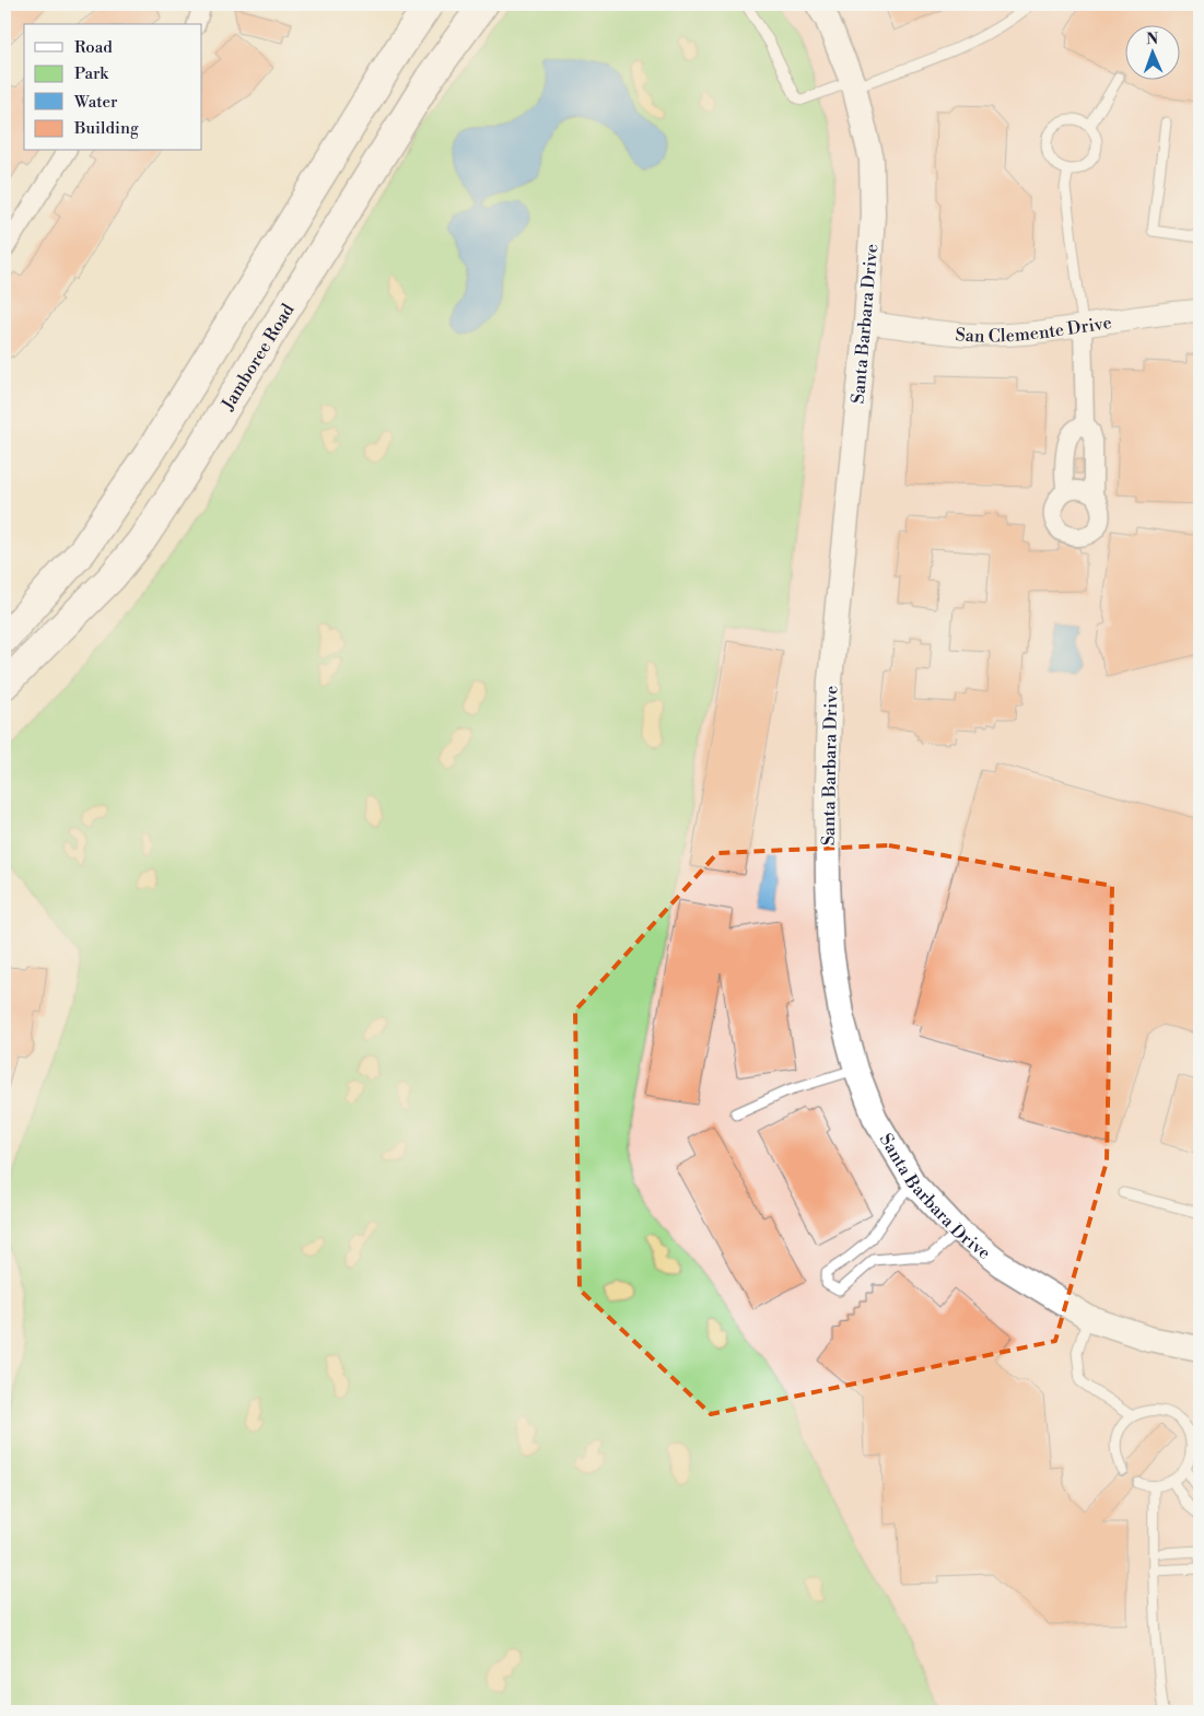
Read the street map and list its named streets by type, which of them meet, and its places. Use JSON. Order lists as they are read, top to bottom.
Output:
{
  "streets": {
    "main road": ["Santa Barbara Drive", "Jamboree Road"],
    "street": ["San Clemente Drive"]
  },
  "crossings": [
    ["Santa Barbara Drive", "San Clemente Drive"]
  ],
  "legend": [
    "Road",
    "Park",
    "Water",
    "Building"
  ],
  "north": "top"
}
